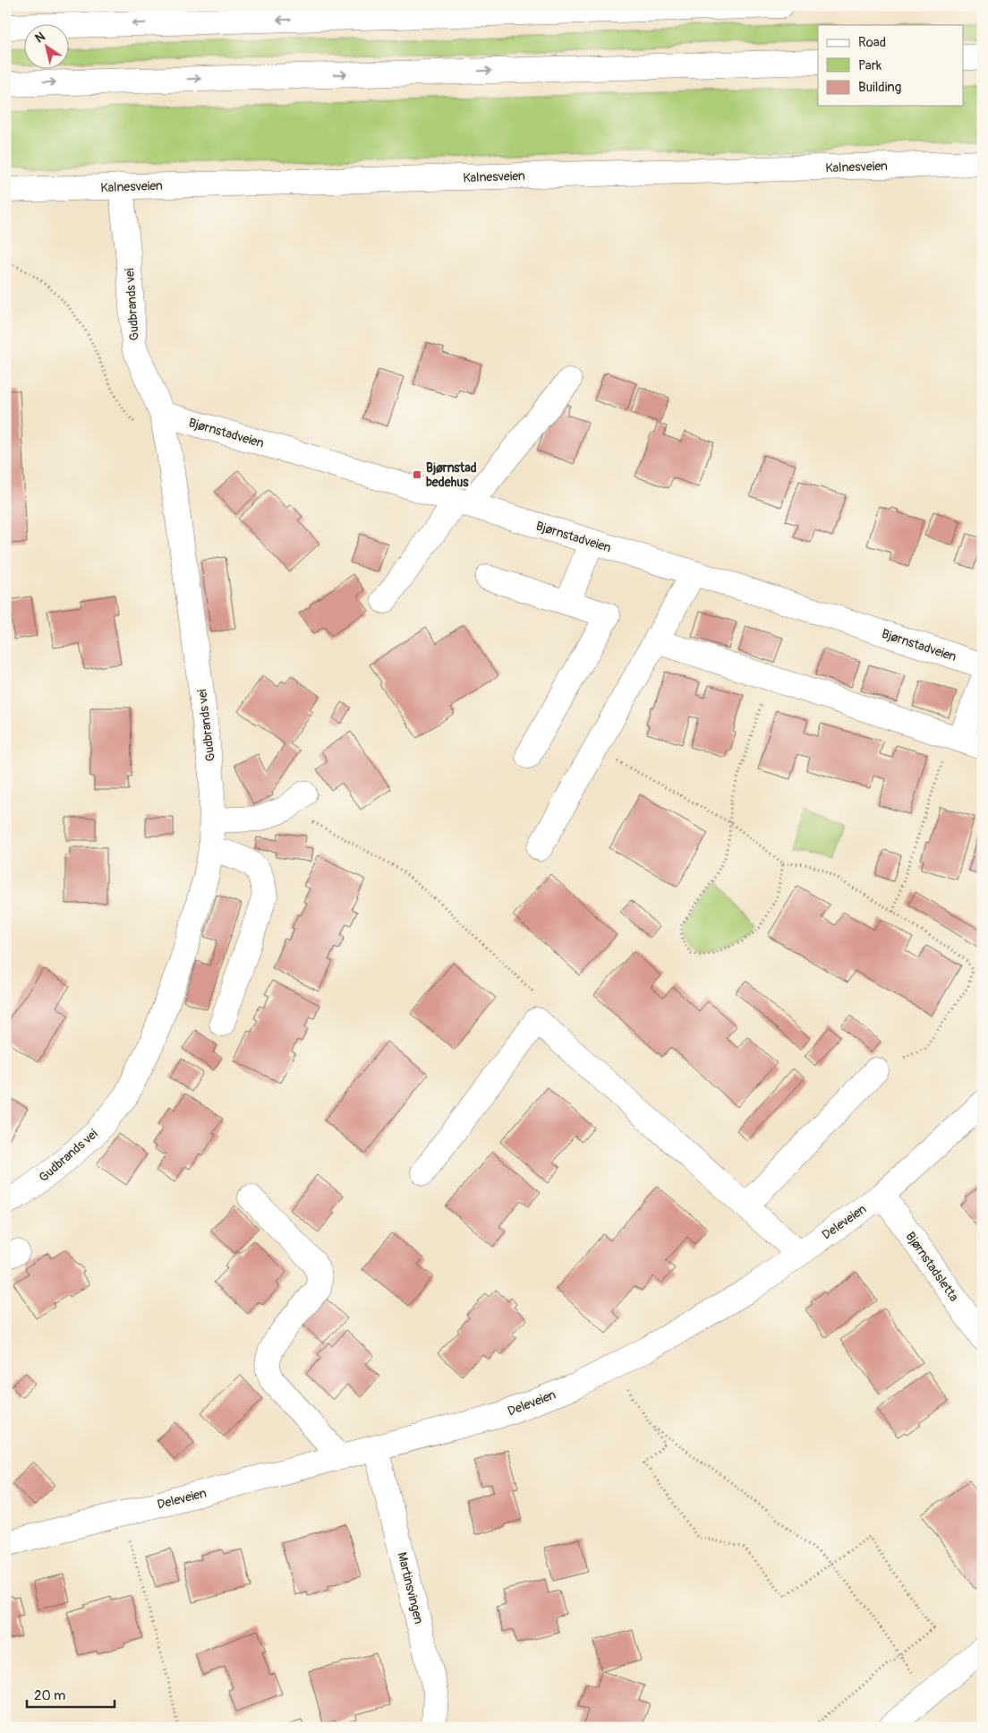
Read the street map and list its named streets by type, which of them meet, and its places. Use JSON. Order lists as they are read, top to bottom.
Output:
{
  "streets": {
    "main road": [
      "Kalnesveien",
      "Gudbrands vei",
      "Bjørnstadveien",
      "Deleveien",
      "Bjørnstadsletta",
      "Martinsvingen"
    ]
  },
  "crossings": [
    ["Kalnesveien", "Gudbrands vei"],
    ["Gudbrands vei", "Bjørnstadveien"],
    ["Deleveien", "Bjørnstadsletta"],
    ["Deleveien", "Martinsvingen"]
  ],
  "places": {
    "transit": ["Bjørnstad bedehus"]
  },
  "legend": ["Road", "Park", "Building"],
  "scale_bar": "20 m",
  "north": "top left"
}
